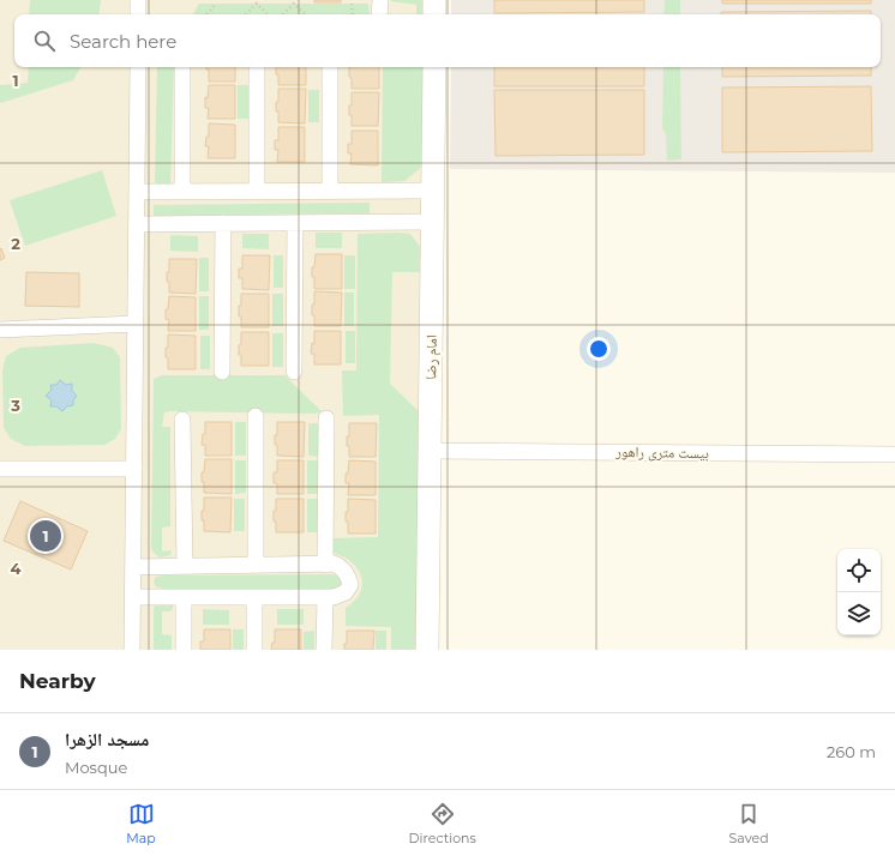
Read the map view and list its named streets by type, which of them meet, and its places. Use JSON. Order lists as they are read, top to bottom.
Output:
{
  "streets": {
    "main road": ["امام رضا"],
    "street": ["بیست متری راهور"]
  },
  "crossings": [
    ["امام رضا", "بیست متری راهور"]
  ],
  "page": {
    "search": "Search here",
    "pins": "1",
    "heading": "Nearby",
    "list": [
      {
        "mark": "1",
        "name": "مسجد الزهرا",
        "note": "Mosque",
        "value": "260 m"
      }
    ],
    "nav": ["Map", "Directions", "Saved"]
  },
  "grid": {
    "rows": [
      "1",
      "2",
      "3",
      "4"
    ]
  }
}
